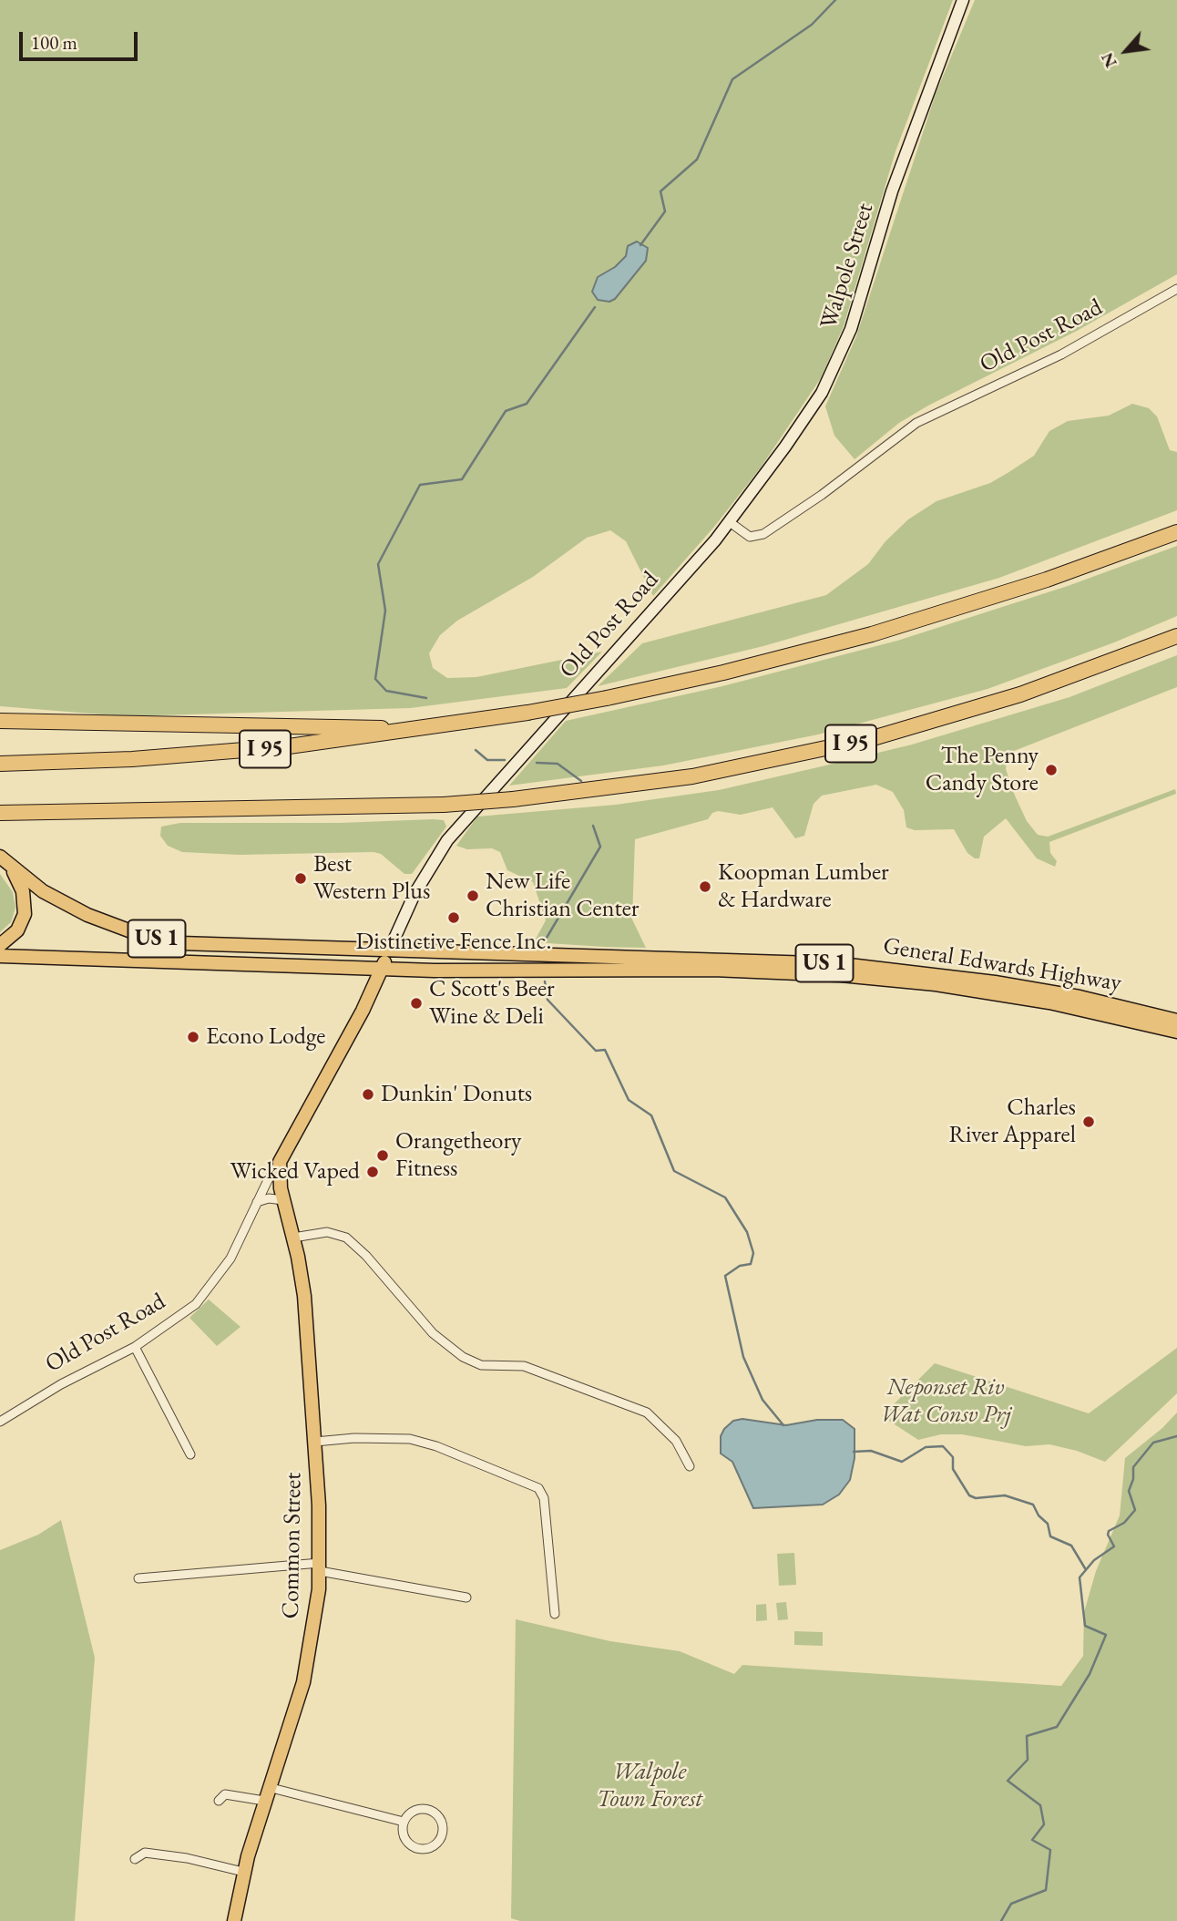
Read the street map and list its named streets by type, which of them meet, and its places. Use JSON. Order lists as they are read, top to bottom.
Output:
{
  "streets": {
    "highway": ["I 95"],
    "main road": [
      "Walpole Street",
      "Old Post Road",
      "US 1",
      "General Edwards Highway",
      "Common Street"
    ]
  },
  "crossings": [
    ["Walpole Street", "Old Post Road"],
    ["Old Post Road", "General Edwards Highway"],
    ["Old Post Road", "Common Street"]
  ],
  "parks": ["Neponset Riv Wat Consv Prj", "Walpole Town Forest"],
  "places": [
    "The Penny Candy Store",
    "Best Western Plus",
    "Koopman Lumber & Hardware",
    "New Life Christian Center",
    "Distinctive Fence Inc.",
    "C Scott's Beer Wine & Deli",
    "Econo Lodge",
    "Dunkin' Donuts",
    "Charles River Apparel",
    "Orangetheory Fitness",
    "Wicked Vaped"
  ],
  "scale_bar": "100 m",
  "north": "bottom left"
}
